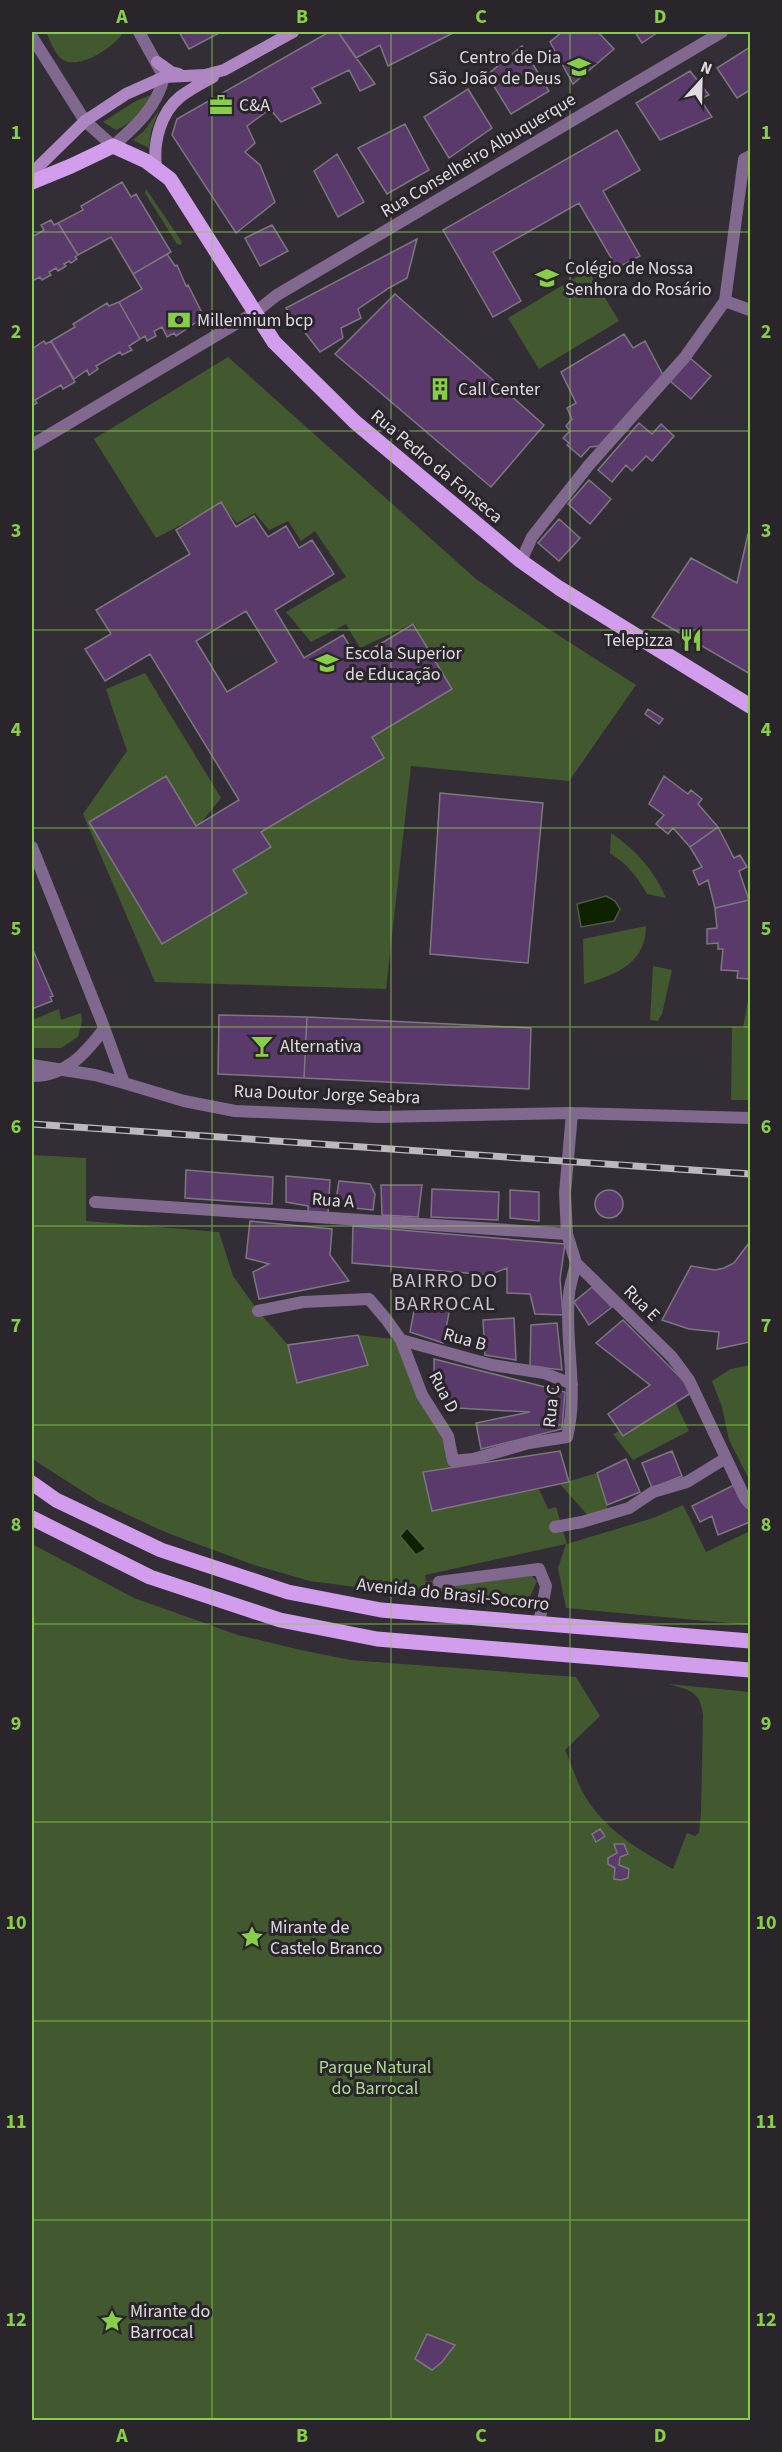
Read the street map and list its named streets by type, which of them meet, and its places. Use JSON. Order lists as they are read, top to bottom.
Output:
{
  "streets": {
    "main road": ["Rua Pedro da Fonseca", "Avenida do Brasil-Socorro"],
    "street": [
      "Rua Conselheiro Albuquerque",
      "Rua Doutor Jorge Seabra",
      "Rua A",
      "Rua E",
      "Rua B",
      "Rua D",
      "Rua C"
    ]
  },
  "crossings": [
    ["Rua Conselheiro Albuquerque", "Rua Pedro da Fonseca"],
    ["Rua Doutor Jorge Seabra", "Rua E"],
    ["Rua A", "Rua E"],
    ["Rua E", "Rua C"],
    ["Rua B", "Rua D"],
    ["Rua B", "Rua C"],
    ["Rua D", "Rua C"]
  ],
  "districts": ["BAIRRO DO BARROCAL"],
  "parks": ["Parque Natural do Barrocal"],
  "places": {
    "school or university": ["Centro de Dia São João de Deus", "Colégio de Nossa Senhora do Rosário", "Escola Superior de Educação"],
    "office": ["C&A"],
    "bank": ["Millennium bcp"],
    "building": ["Call Center"],
    "restaurant": ["Telepizza"],
    "bar": ["Alternativa"],
    "place": ["Mirante de Castelo Branco", "Mirante do Barrocal"]
  },
  "north": "top",
  "grid": {
    "columns": [
      "A",
      "B",
      "C",
      "D"
    ],
    "rows": [
      "1",
      "2",
      "3",
      "4",
      "5",
      "6",
      "7",
      "8",
      "9",
      "10",
      "11",
      "12"
    ]
  }
}
